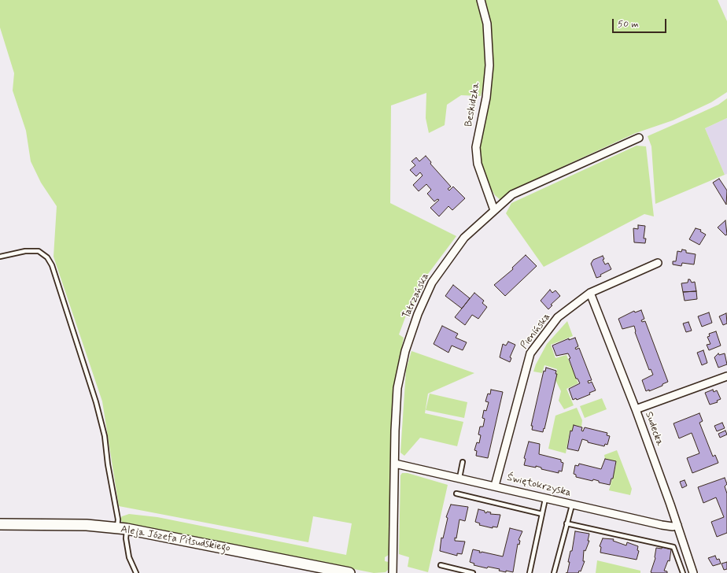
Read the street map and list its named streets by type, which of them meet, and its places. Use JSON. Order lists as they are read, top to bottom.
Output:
{
  "streets": {
    "main road": ["Aleja Józefa Piłsudskiego"],
    "street": [
      "Beskidzka",
      "Tatrzańska",
      "Pienińska",
      "Sudecka",
      "Świętokrzyska"
    ]
  },
  "crossings": [
    ["Beskidzka", "Tatrzańska"],
    ["Tatrzańska", "Świętokrzyska"],
    ["Pienińska", "Sudecka"],
    ["Pienińska", "Świętokrzyska"],
    ["Sudecka", "Świętokrzyska"]
  ],
  "scale_bar": "50 m"
}
